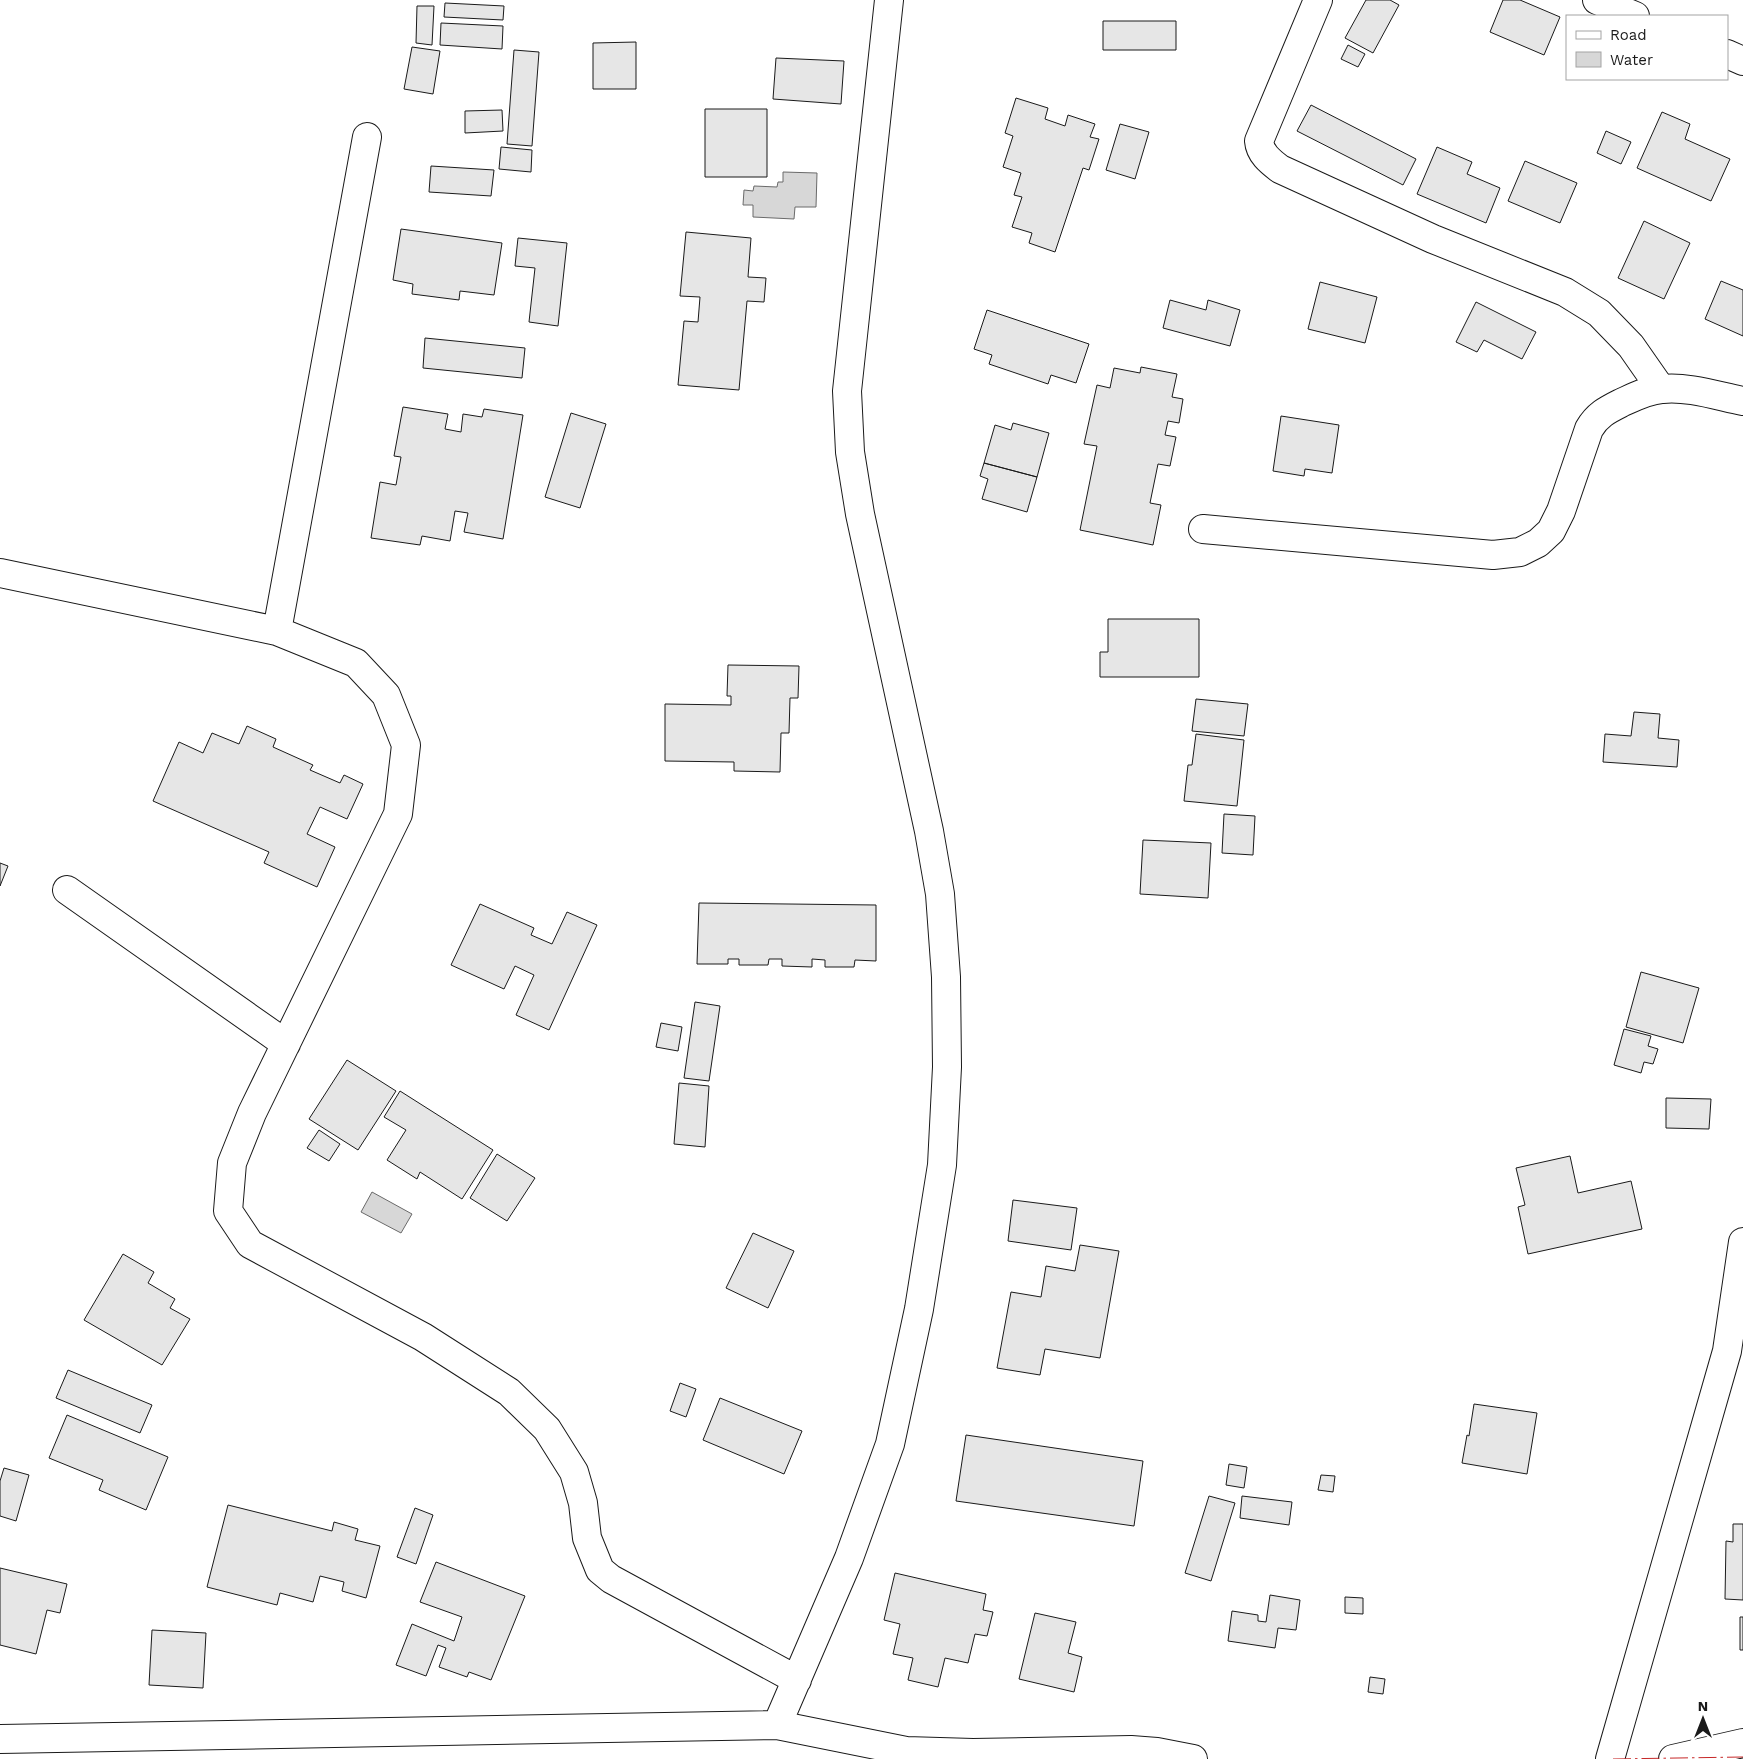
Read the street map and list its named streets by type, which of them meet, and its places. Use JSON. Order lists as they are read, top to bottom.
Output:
{
  "legend": ["Road", "Water"],
  "north": "top"
}
